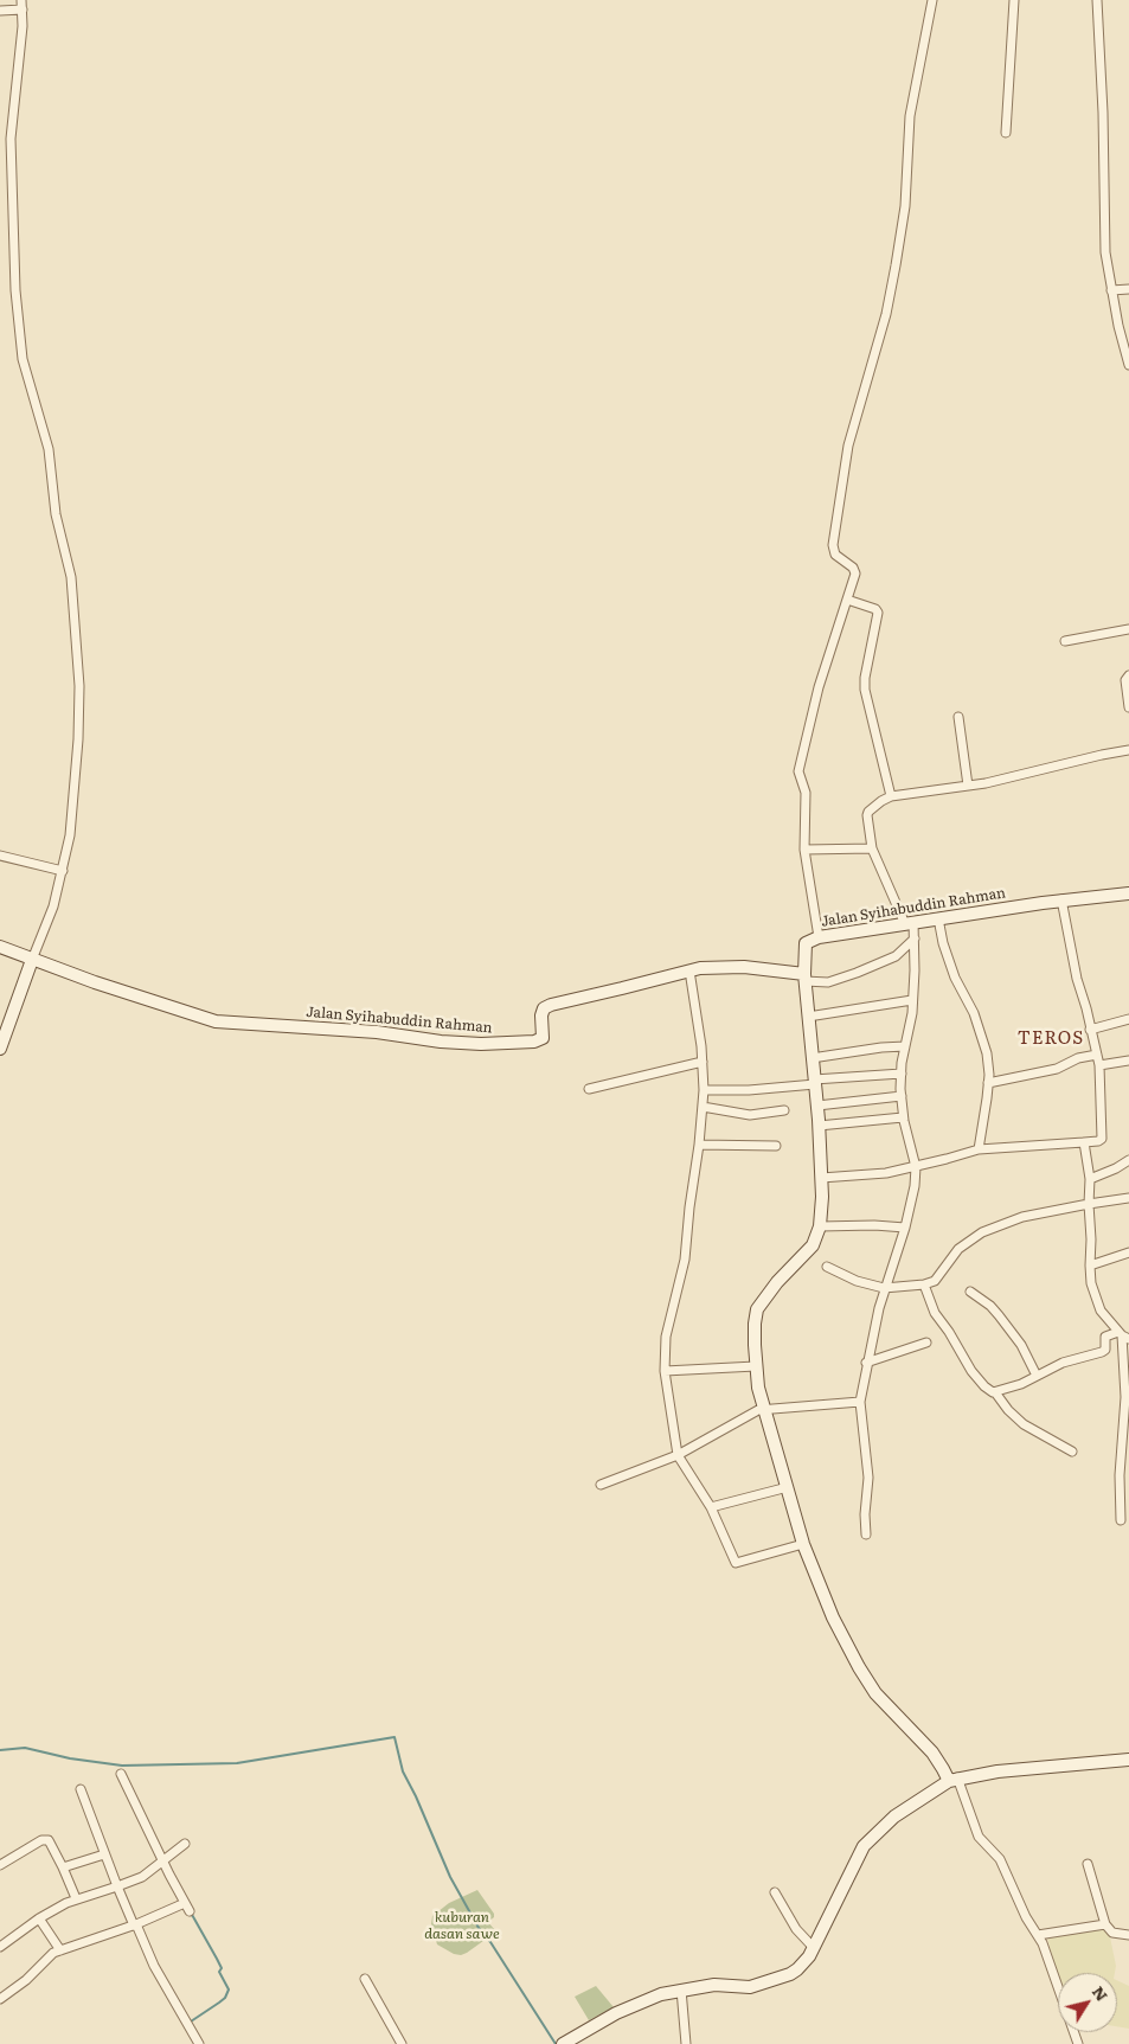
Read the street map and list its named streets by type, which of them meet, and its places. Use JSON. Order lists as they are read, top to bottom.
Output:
{
  "streets": {
    "street": ["Jalan Syihabuddin Rahman"]
  },
  "districts": ["TEROS"],
  "parks": ["kuburan dasan sawe"],
  "north": "top right"
}
